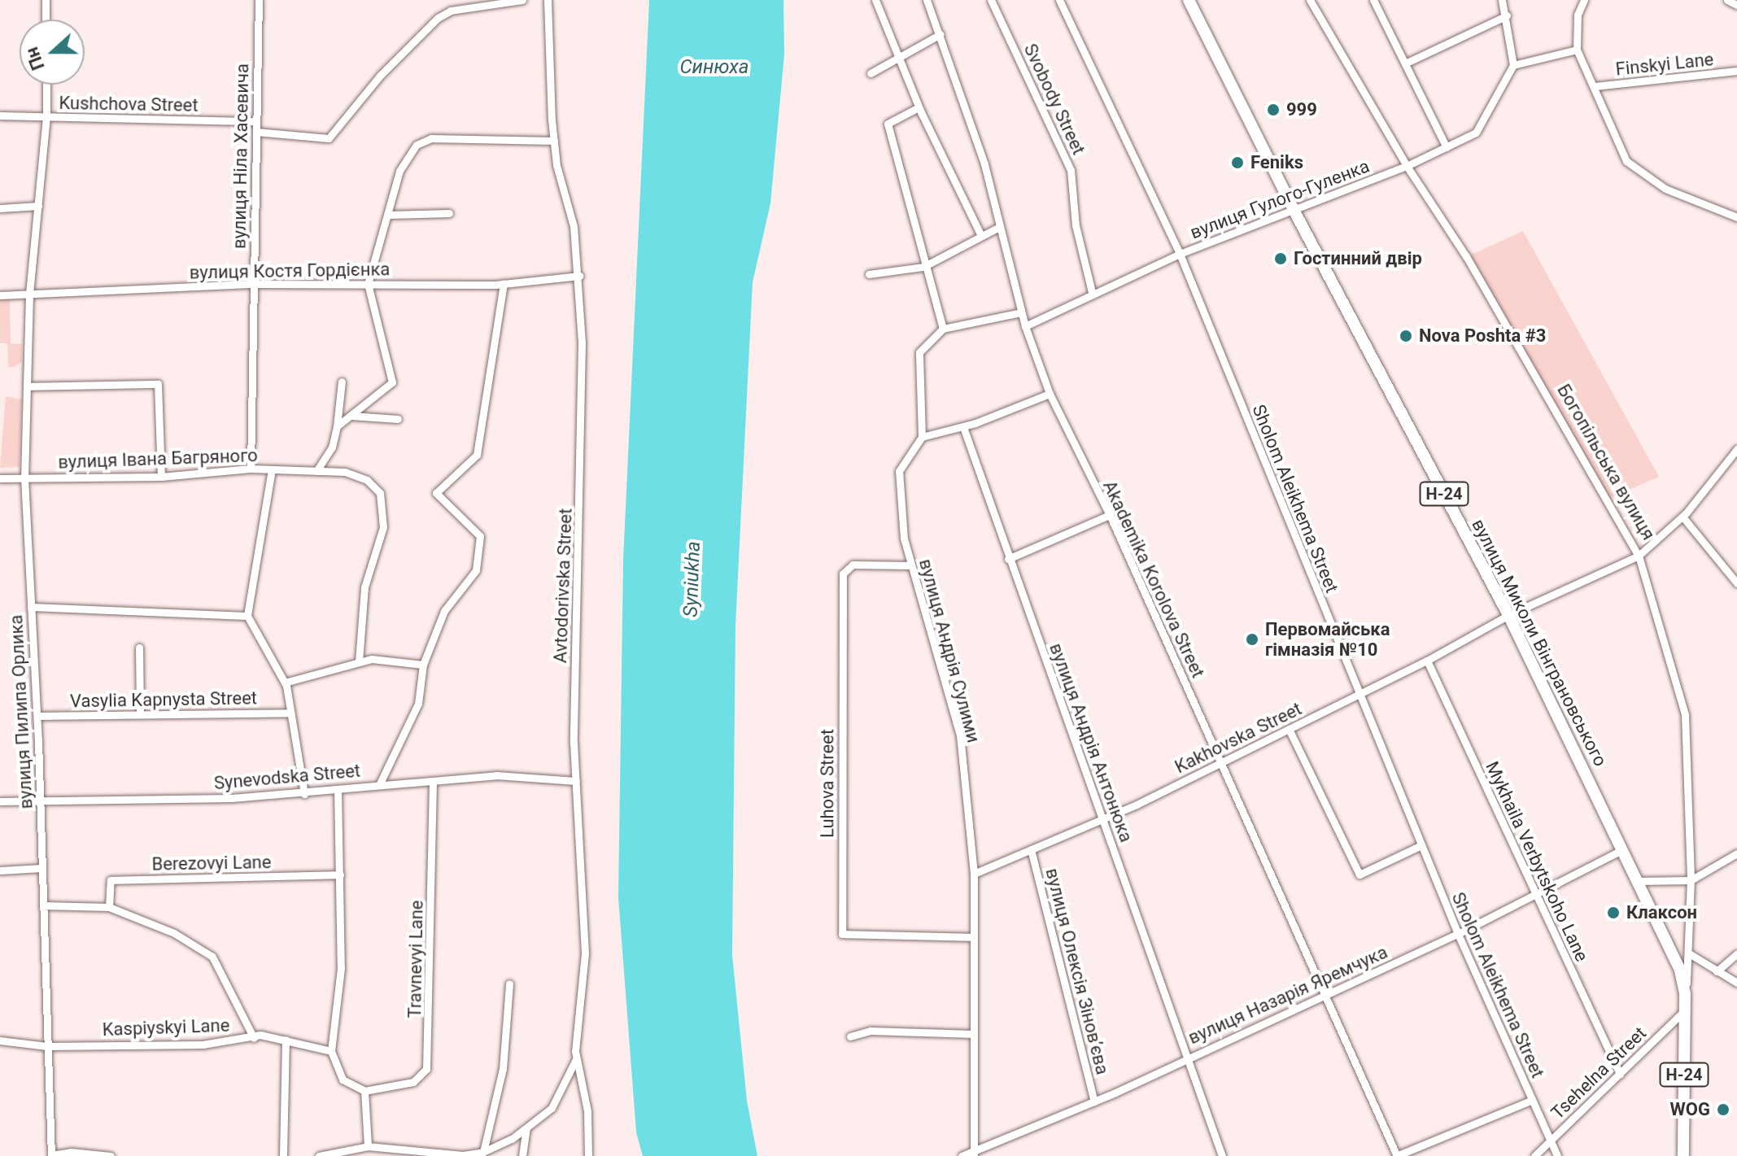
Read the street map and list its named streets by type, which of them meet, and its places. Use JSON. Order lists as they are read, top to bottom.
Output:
{
  "streets": {
    "main road": ["Богопільська вулиця", "Н-24", "вулиця Миколи Вінграновського"],
    "street": [
      "Finskyi Lane",
      "Svobody Street",
      "Kushchova Street",
      "вулиця Ніла Хасевича",
      "вулиця Гулого-Гуленка",
      "вулиця Костя Гордієнка",
      "вулиця Івана Багряного",
      "Sholom Aleikhema Street",
      "Akademika Korolova Street",
      "Avtodorivska Street",
      "вулиця Андрія Сулими",
      "Vasylia Kapnysta Street",
      "вулиця Пилипа Орлика",
      "Kakhovska Street",
      "вулиця Андрія Антонюка",
      "Synevodska Street",
      "Luhova Street",
      "Mykhaila Verbytskoho Lane",
      "Berezovyi Lane",
      "Travnevyi Lane",
      "вулиця Олексія Зіновʼєва",
      "вулиця Назарія Яремчука",
      "Kaspiyskyi Lane",
      "Tsehelna Street"
    ]
  },
  "crossings": [
    ["Svobody Street", "вулиця Гулого-Гуленка"],
    ["Kushchova Street", "вулиця Ніла Хасевича"],
    ["Kushchova Street", "вулиця Пилипа Орлика"],
    ["вулиця Ніла Хасевича", "вулиця Костя Гордієнка"],
    ["вулиця Ніла Хасевича", "вулиця Івана Багряного"],
    ["вулиця Гулого-Гуленка", "Богопільська вулиця"],
    ["вулиця Гулого-Гуленка", "Sholom Aleikhema Street"],
    ["вулиця Гулого-Гуленка", "Akademika Korolova Street"],
    ["вулиця Гулого-Гуленка", "вулиця Миколи Вінграновського"],
    ["вулиця Костя Гордієнка", "Avtodorivska Street"],
    ["вулиця Костя Гордієнка", "вулиця Пилипа Орлика"],
    ["вулиця Івана Багряного", "вулиця Пилипа Орлика"],
    ["Богопільська вулиця", "вулиця Миколи Вінграновського"],
    ["Богопільська вулиця", "Kakhovska Street"],
    ["Богопільська вулиця", "Tsehelna Street"],
    ["Sholom Aleikhema Street", "Kakhovska Street"],
    ["Sholom Aleikhema Street", "вулиця Назарія Яремчука"],
    ["Sholom Aleikhema Street", "Tsehelna Street"],
    ["Akademika Korolova Street", "Kakhovska Street"],
    ["Akademika Korolova Street", "вулиця Назарія Яремчука"],
    ["Avtodorivska Street", "Synevodska Street"],
    ["вулиця Миколи Вінграновського", "Kakhovska Street"],
    ["вулиця Миколи Вінграновського", "вулиця Назарія Яремчука"],
    ["вулиця Андрія Сулими", "Kakhovska Street"],
    ["вулиця Андрія Сулими", "Luhova Street"],
    ["вулиця Андрія Сулими", "вулиця Назарія Яремчука"],
    ["Vasylia Kapnysta Street", "вулиця Пилипа Орлика"],
    ["вулиця Пилипа Орлика", "Synevodska Street"],
    ["вулиця Пилипа Орлика", "Kaspiyskyi Lane"],
    ["Kakhovska Street", "вулиця Андрія Антонюка"],
    ["Kakhovska Street", "Mykhaila Verbytskoho Lane"],
    ["Kakhovska Street", "вулиця Олексія Зіновʼєва"],
    ["вулиця Андрія Антонюка", "вулиця Назарія Яремчука"],
    ["Synevodska Street", "Travnevyi Lane"],
    ["Mykhaila Verbytskoho Lane", "вулиця Назарія Яремчука"],
    ["Mykhaila Verbytskoho Lane", "Tsehelna Street"],
    ["вулиця Олексія Зіновʼєва", "вулиця Назарія Яремчука"]
  ],
  "water": ["Синюха", "Syniukha"],
  "places": [
    "999",
    "Feniks",
    "Гостинний двір",
    "Nova Poshta #3",
    "Первомайська гімназія №10",
    "Клаксон",
    "WOG"
  ],
  "north": "left"
}
